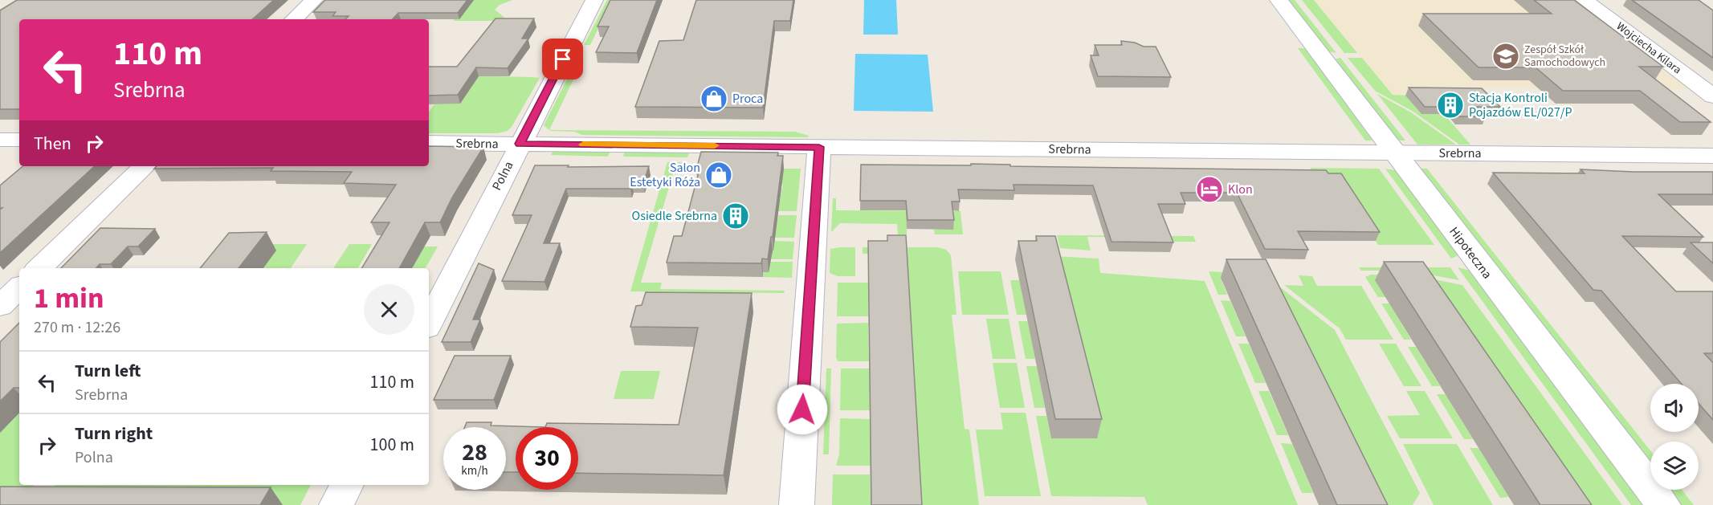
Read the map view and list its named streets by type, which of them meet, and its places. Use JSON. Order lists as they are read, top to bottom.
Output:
{
  "streets": {
    "street": [
      "Wojciecha Kilara",
      "Srebrna",
      "Polna",
      "Hipoteczna"
    ]
  },
  "crossings": [
    ["Srebrna", "Polna"],
    ["Srebrna", "Hipoteczna"]
  ],
  "places": {
    "school or university": ["Zespół Szkół Samochodowych"],
    "shop": ["Proca", "Salon Estetyki Róża"],
    "building": ["Stacja Kontroli Pojazdów EL/027/P", "Osiedle Srebrna"],
    "hotel": ["Klon"]
  },
  "page": {
    "turn": ["110 m", "Srebrna"],
    "then": "Then",
    "heading": ["1 min", "270 m · 12:26"],
    "list": [
      {
        "name": "Turn left",
        "note": "Srebrna",
        "value": "110 m"
      },
      {
        "name": "Turn right",
        "note": "Polna",
        "value": "100 m"
      }
    ],
    "speed": "28 km/h",
    "limit": "30"
  }
}
